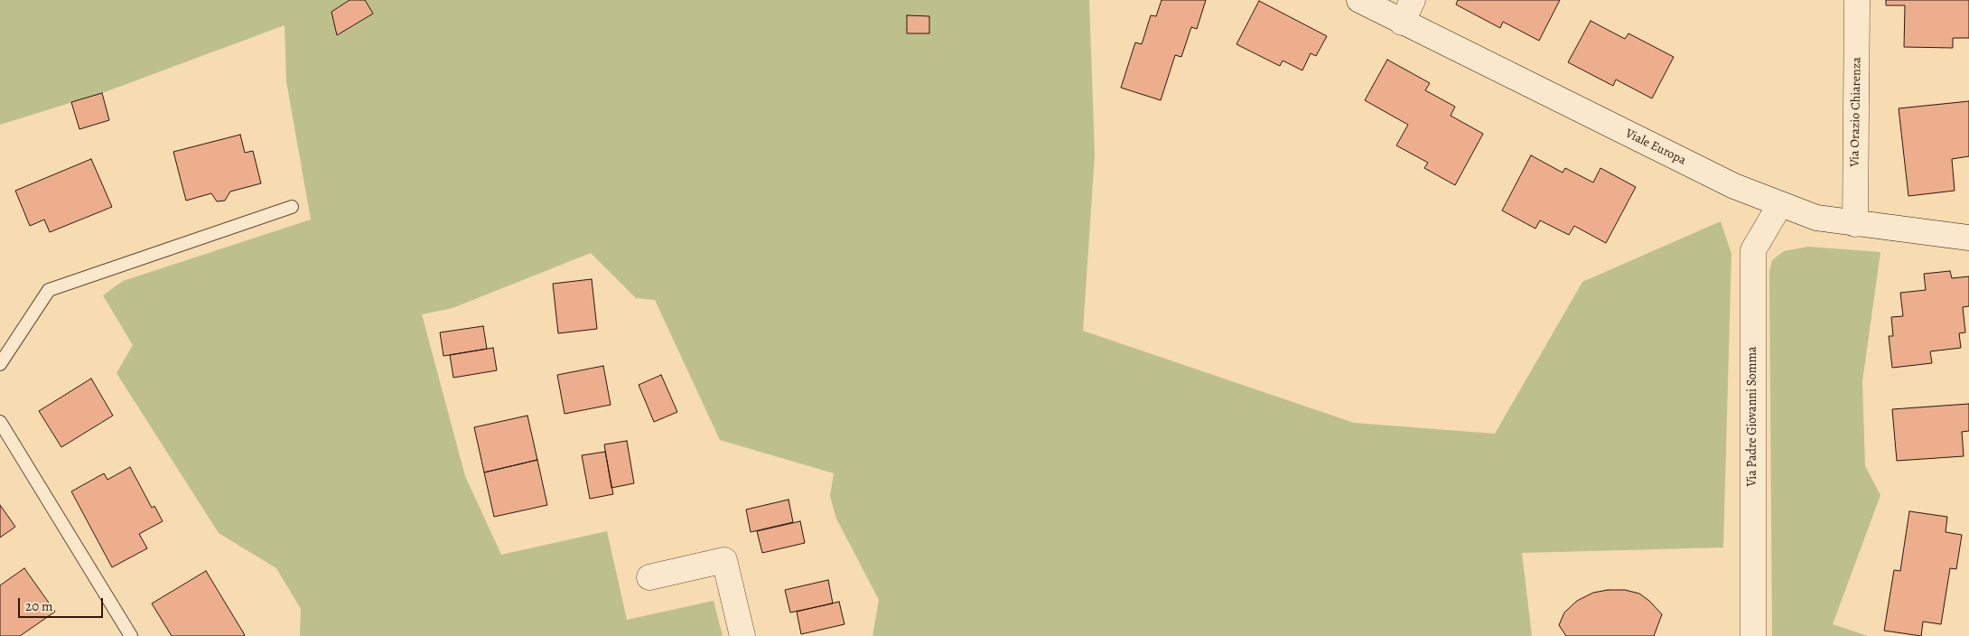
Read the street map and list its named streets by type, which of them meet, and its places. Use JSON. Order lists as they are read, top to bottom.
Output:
{
  "streets": {
    "street": ["Via Orazio Chiarenza", "Viale Europa", "Via Padre Giovanni Somma"]
  },
  "crossings": [
    ["Via Orazio Chiarenza", "Viale Europa"],
    ["Viale Europa", "Via Padre Giovanni Somma"]
  ],
  "scale_bar": "20 m"
}
